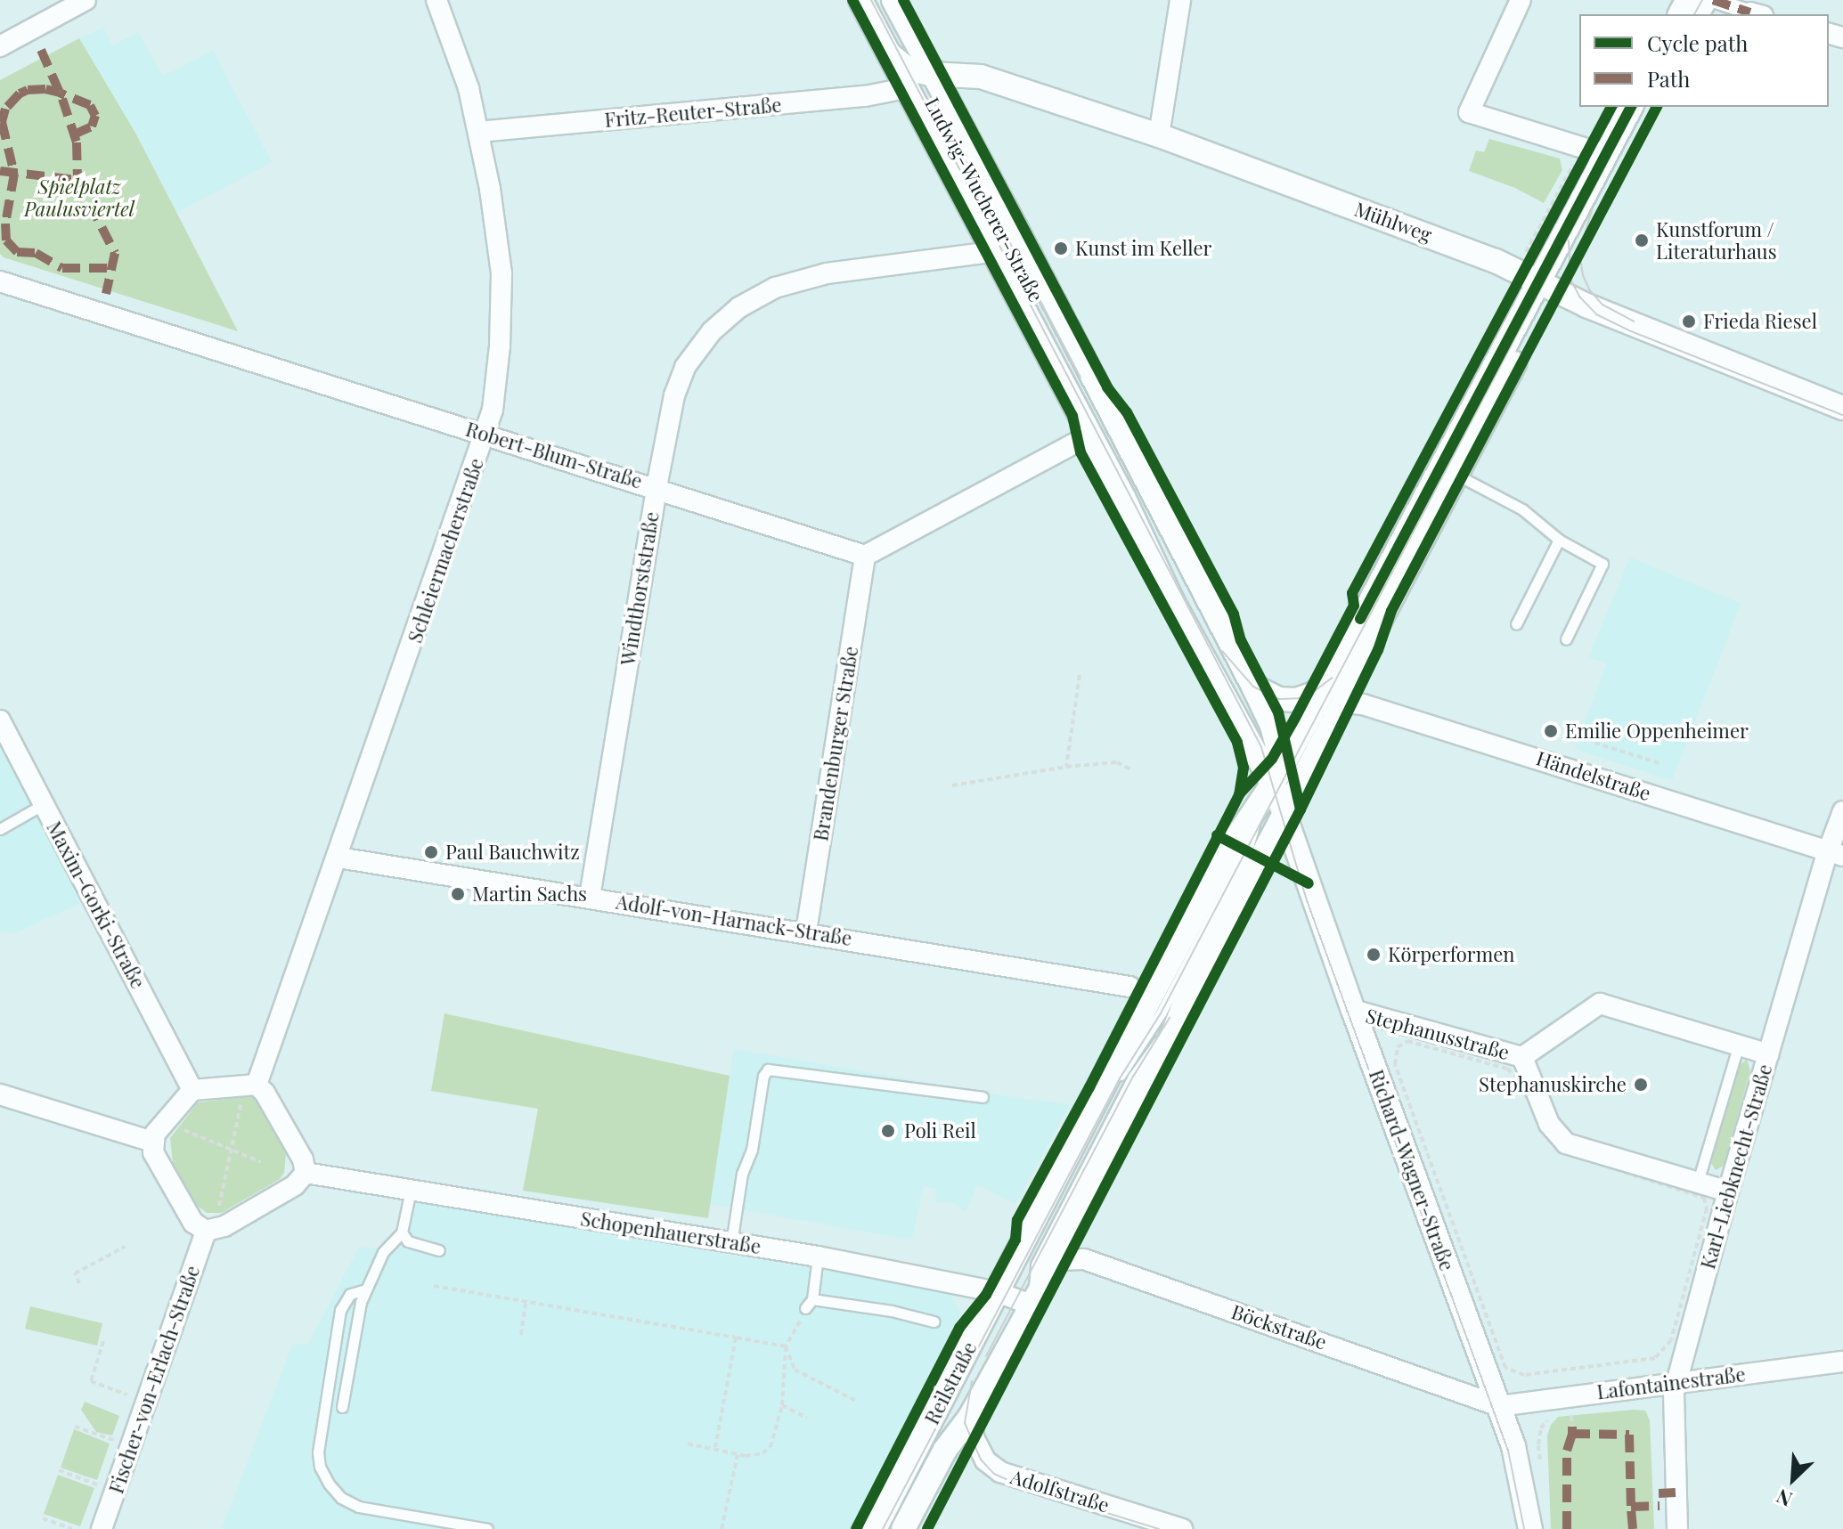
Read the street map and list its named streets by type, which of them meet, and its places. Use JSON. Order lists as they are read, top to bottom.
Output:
{
  "streets": {
    "street": [
      "Fritz-Reuter-Straße",
      "Ludwig-Wucherer-Straße",
      "Mühlweg",
      "Robert-Blum-Straße",
      "Schleiermacherstraße",
      "Windthorststraße",
      "Brandenburger Straße",
      "Händelstraße",
      "Maxim-Gorki-Straße",
      "Adolf-von-Harnack-Straße",
      "Stephanusstraße",
      "Karl-Liebknecht-Straße",
      "Richard-Wagner-Straße",
      "Schopenhauerstraße",
      "Böckstraße",
      "Fischer-von-Erlach-Straße",
      "Reilstraße",
      "Lafontainestraße",
      "Adolfstraße"
    ]
  },
  "crossings": [
    ["Fritz-Reuter-Straße", "Ludwig-Wucherer-Straße"],
    ["Fritz-Reuter-Straße", "Schleiermacherstraße"],
    ["Ludwig-Wucherer-Straße", "Mühlweg"],
    ["Ludwig-Wucherer-Straße", "Windthorststraße"],
    ["Ludwig-Wucherer-Straße", "Richard-Wagner-Straße"],
    ["Ludwig-Wucherer-Straße", "Reilstraße"],
    ["Mühlweg", "Reilstraße"],
    ["Robert-Blum-Straße", "Schleiermacherstraße"],
    ["Robert-Blum-Straße", "Windthorststraße"],
    ["Robert-Blum-Straße", "Brandenburger Straße"],
    ["Schleiermacherstraße", "Maxim-Gorki-Straße"],
    ["Schleiermacherstraße", "Adolf-von-Harnack-Straße"],
    ["Schleiermacherstraße", "Schopenhauerstraße"],
    ["Schleiermacherstraße", "Fischer-von-Erlach-Straße"],
    ["Windthorststraße", "Adolf-von-Harnack-Straße"],
    ["Brandenburger Straße", "Adolf-von-Harnack-Straße"],
    ["Händelstraße", "Karl-Liebknecht-Straße"],
    ["Händelstraße", "Reilstraße"],
    ["Maxim-Gorki-Straße", "Schopenhauerstraße"],
    ["Maxim-Gorki-Straße", "Fischer-von-Erlach-Straße"],
    ["Stephanusstraße", "Karl-Liebknecht-Straße"],
    ["Stephanusstraße", "Richard-Wagner-Straße"],
    ["Karl-Liebknecht-Straße", "Lafontainestraße"],
    ["Richard-Wagner-Straße", "Böckstraße"],
    ["Richard-Wagner-Straße", "Reilstraße"],
    ["Richard-Wagner-Straße", "Lafontainestraße"],
    ["Schopenhauerstraße", "Fischer-von-Erlach-Straße"],
    ["Schopenhauerstraße", "Reilstraße"],
    ["Böckstraße", "Reilstraße"],
    ["Böckstraße", "Lafontainestraße"],
    ["Reilstraße", "Adolfstraße"]
  ],
  "parks": ["Spielplatz Paulusviertel"],
  "places": [
    "Kunstforum / Literaturhaus",
    "Kunst im Keller",
    "Frieda Riesel",
    "Emilie Oppenheimer",
    "Paul Bauchwitz",
    "Martin Sachs",
    "Körperformen",
    "Stephanuskirche",
    "Poli Reil"
  ],
  "legend": ["Cycle path", "Path"],
  "north": "bottom left"
}
